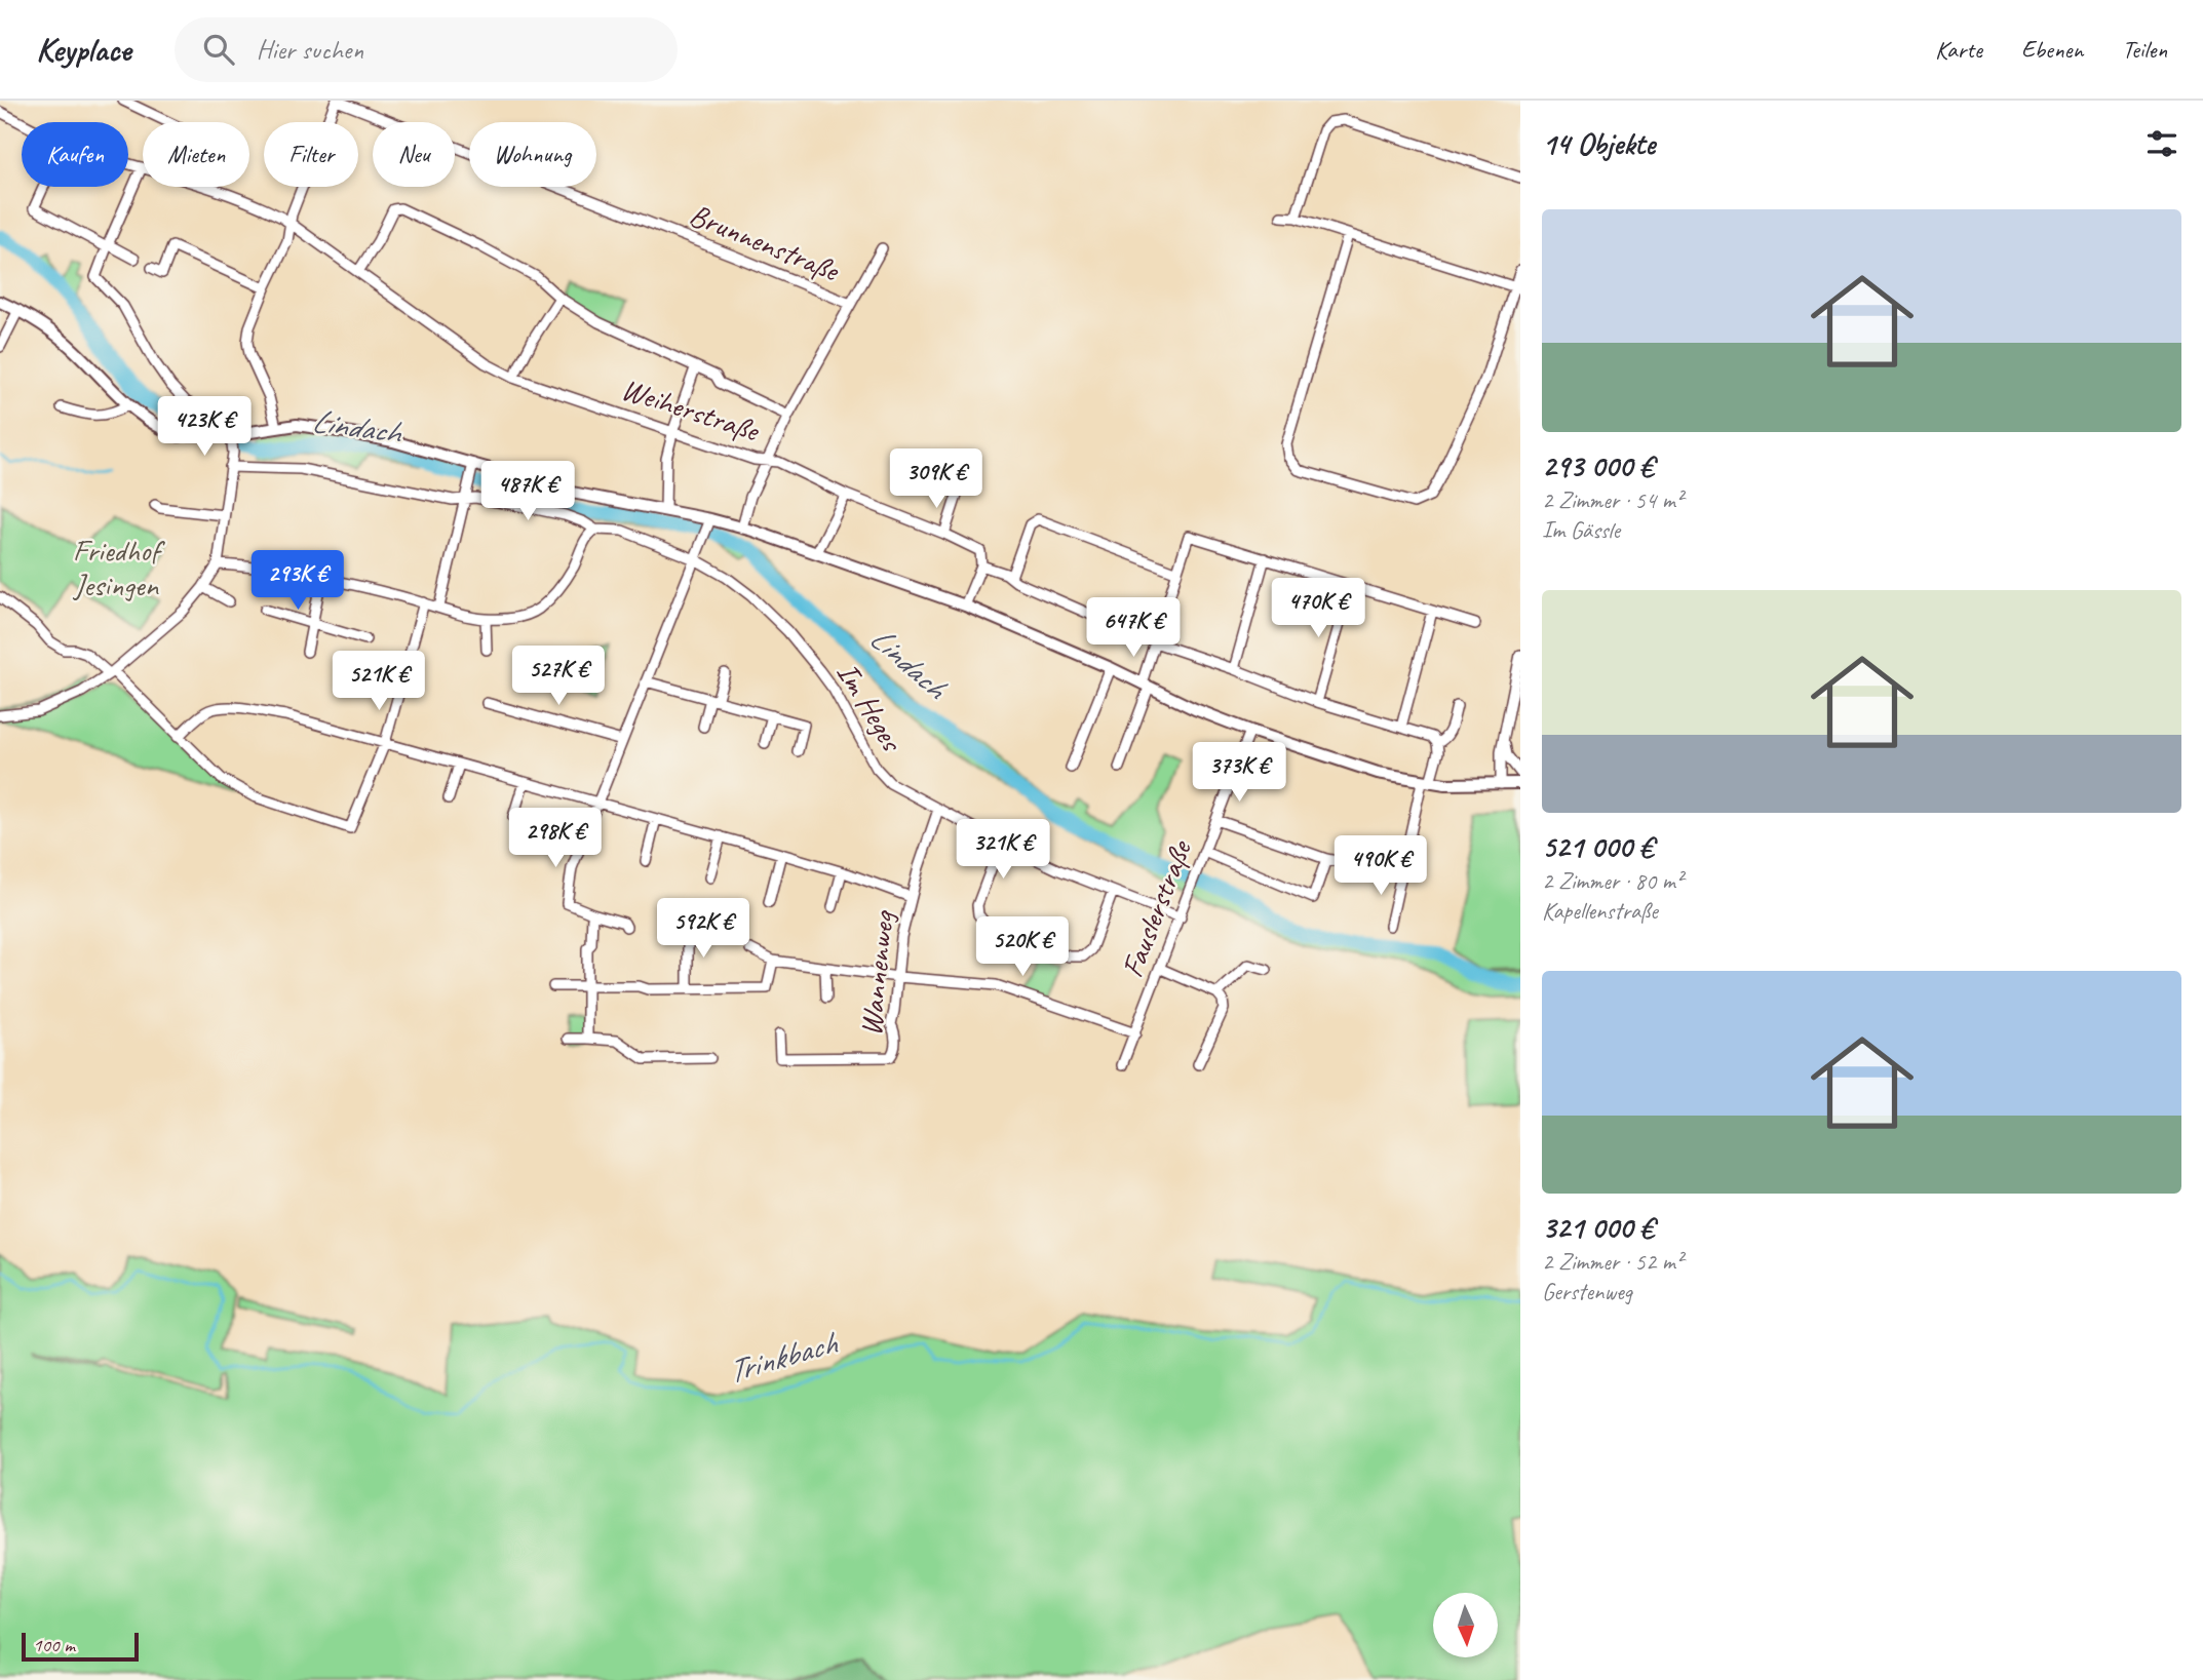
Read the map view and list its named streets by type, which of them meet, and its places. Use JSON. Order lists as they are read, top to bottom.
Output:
{
  "streets": {
    "street": [
      "Brunnenstraße",
      "Weiherstraße",
      "Im Heges",
      "Fauslerstraße",
      "Wannenweg"
    ]
  },
  "crossings": [
    ["Im Heges", "Fauslerstraße"],
    ["Im Heges", "Wannenweg"]
  ],
  "water": ["Lindach", "Trinkbach"],
  "parks": ["Friedhof Jesingen"],
  "scale_bar": "100 m",
  "north": "bottom",
  "page": {
    "header": "Keyplace",
    "search": "Hier suchen",
    "nav": ["Karte", "Ebenen", "Teilen"],
    "heading": "14 Objekte",
    "chip": [
      "Kaufen",
      "Mieten",
      "Filter",
      "Neu",
      "Wohnung"
    ],
    "list": [
      {
        "name": "293 000 €",
        "note": "2 Zimmer · 54 m² · Im Gässle"
      },
      {
        "name": "521 000 €",
        "note": "2 Zimmer · 80 m² · Kapellenstraße"
      },
      {
        "name": "321 000 €",
        "note": "2 Zimmer · 52 m² · Gerstenweg"
      }
    ],
    "price": [
      "423K €",
      "309K €",
      "487K €",
      "293K €",
      "470K €",
      "647K €",
      "527K €",
      "521K €",
      "373K €",
      "298K €",
      "321K €",
      "490K €",
      "592K €",
      "520K €"
    ],
    "scale": "100 m"
  }
}
